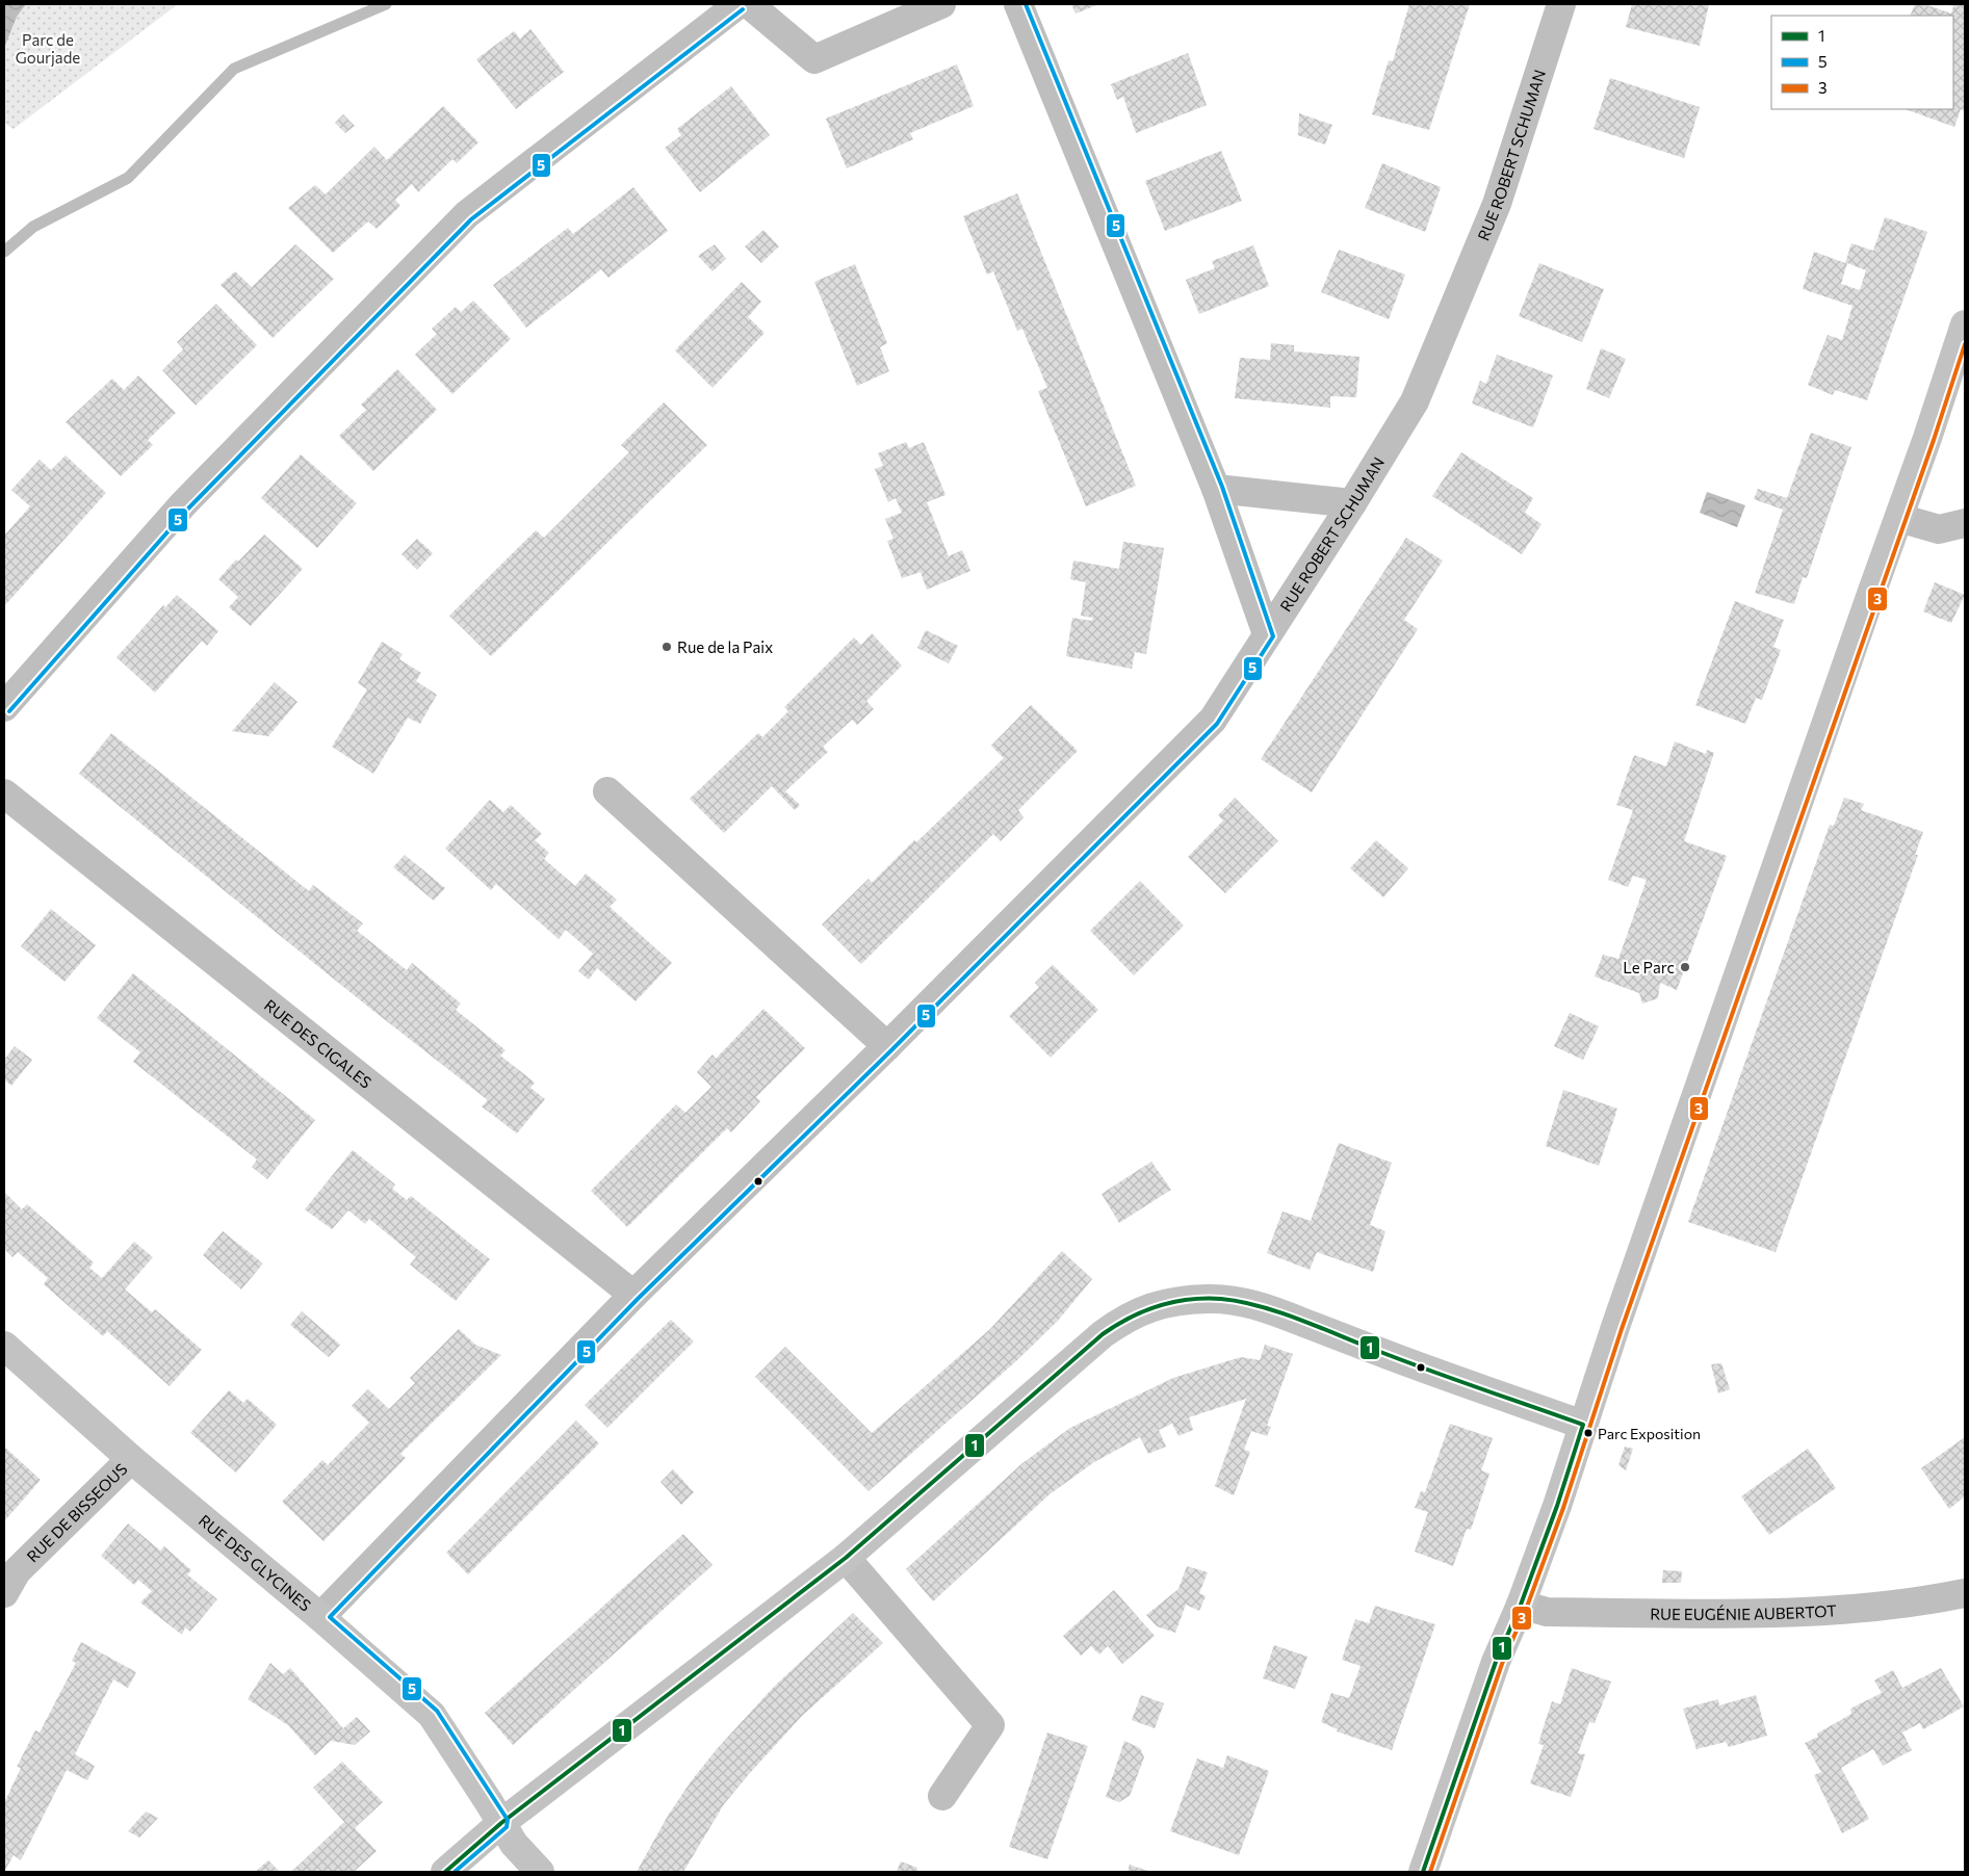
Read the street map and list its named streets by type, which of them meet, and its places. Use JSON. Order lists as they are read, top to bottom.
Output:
{
  "streets": {
    "street": [
      "RUE ROBERT SCHUMAN",
      "RUE DES CIGALES",
      "RUE DE BISSEOUS",
      "RUE DES GLYCINES",
      "RUE EUGÉNIE AUBERTOT"
    ]
  },
  "crossings": [
    ["RUE ROBERT SCHUMAN", "RUE DES CIGALES"],
    ["RUE ROBERT SCHUMAN", "RUE DES GLYCINES"],
    ["RUE DE BISSEOUS", "RUE DES GLYCINES"]
  ],
  "parks": ["Parc de Gourjade"],
  "places": ["Rue de la Paix", "Le Parc", "Parc Exposition"],
  "lines": ["transit line 5", "transit line 3", "transit line 1"],
  "legend": ["1", "5", "3"]
}
